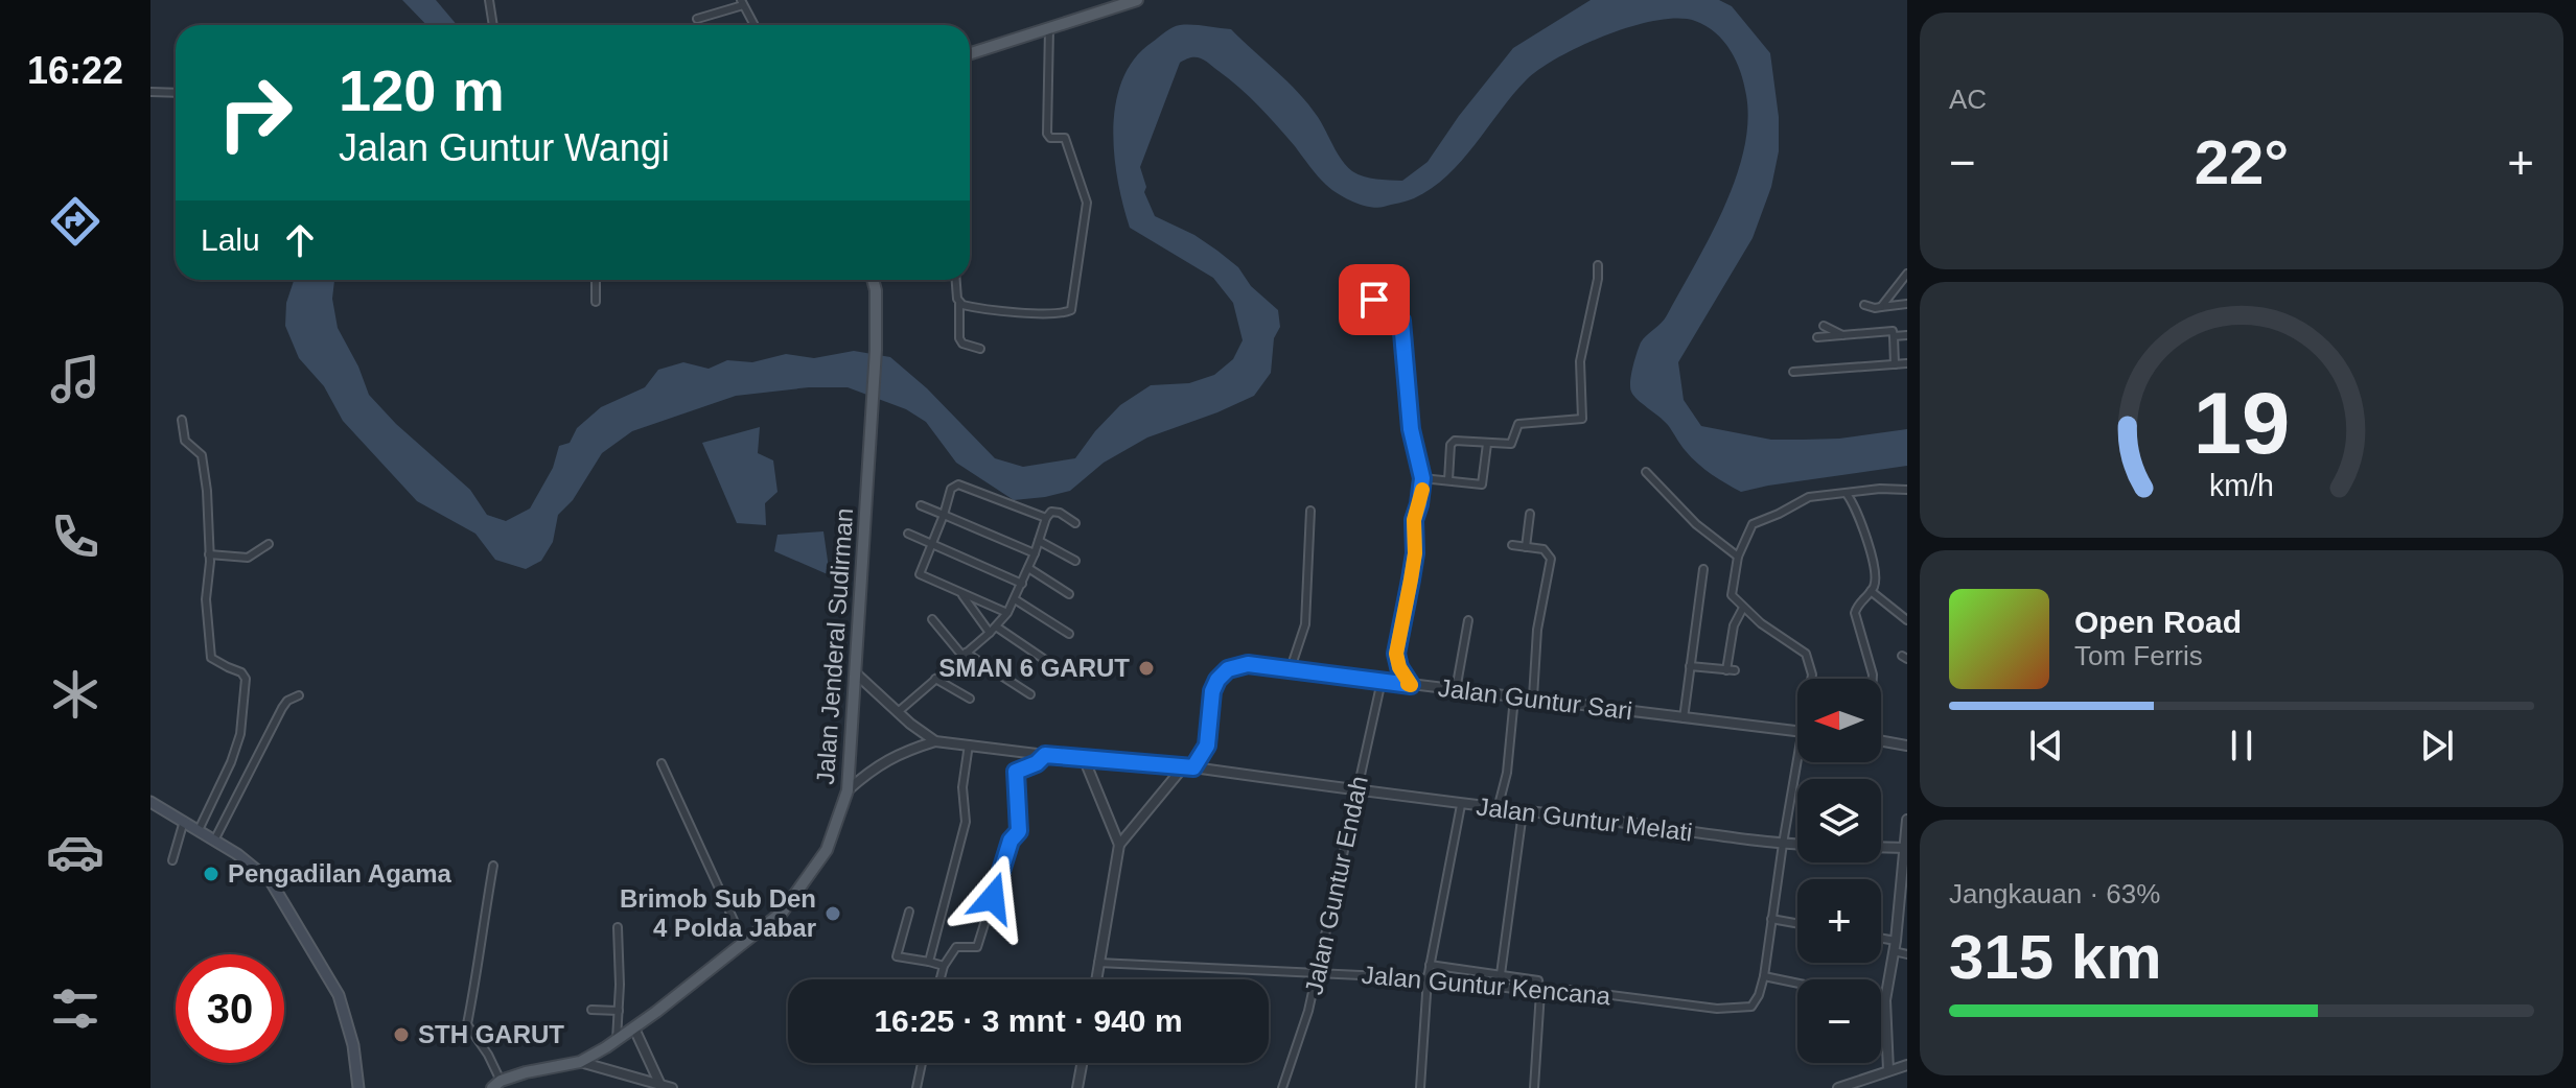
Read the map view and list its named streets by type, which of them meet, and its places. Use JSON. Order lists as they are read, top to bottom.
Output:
{
  "streets": {
    "main road": ["Jalan Jenderal Sudirman"],
    "street": [
      "Jalan Guntur Sari",
      "Jalan Guntur Melati",
      "Jalan Guntur Endah",
      "Jalan Guntur Kencana"
    ]
  },
  "crossings": [
    ["Jalan Guntur Sari", "Jalan Guntur Melati"],
    ["Jalan Guntur Sari", "Jalan Guntur Endah"],
    ["Jalan Guntur Melati", "Jalan Guntur Endah"],
    ["Jalan Guntur Endah", "Jalan Guntur Kencana"]
  ],
  "places": [
    "SMAN 6 GARUT",
    "Pengadilan Agama",
    "Brimob Sub Den 4 Polda Jabar",
    "STH GARUT"
  ],
  "north": "left",
  "page": {
    "tabs": "16:22",
    "tile": [
      "AC",
      ["Jangkauan · 63%", "315 km"]
    ],
    "turn": ["120 m", "Jalan Guntur Wangi"],
    "heat": ["−", "22°", "+"],
    "then": "Lalu",
    "song": ["Open Road", "Tom Ferris"],
    "map_buttons": ["+", "−"],
    "limit": "30",
    "trip": "16:25 · 3 mnt · 940 m",
    "gauge": ["19", "km/h"]
  }
}
